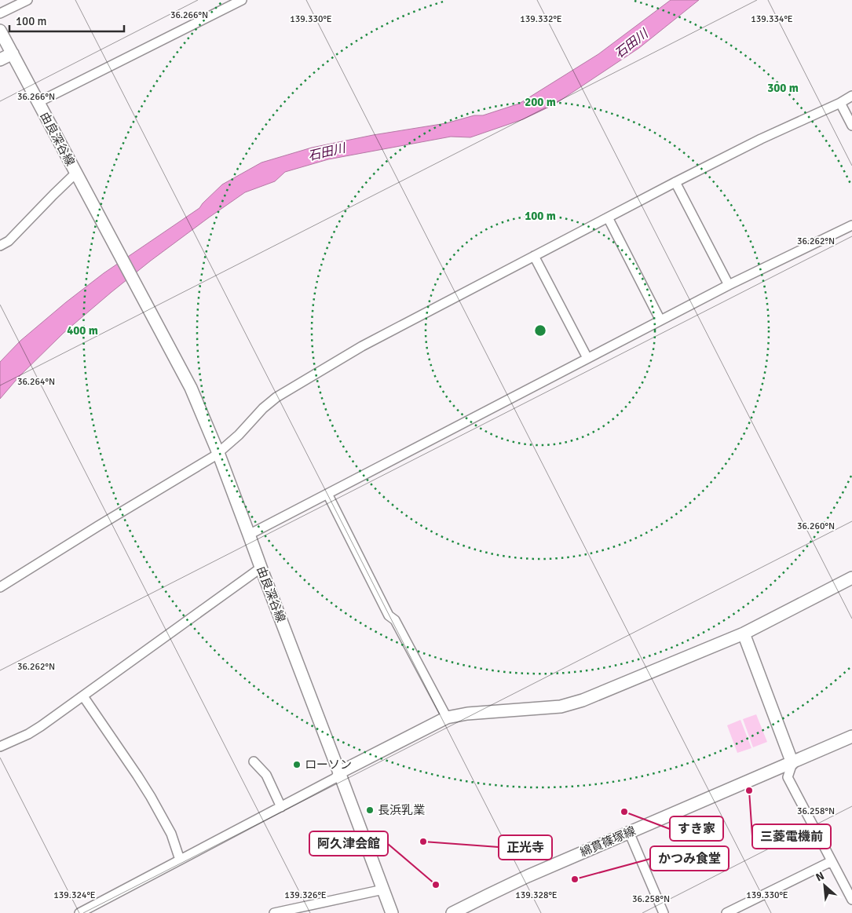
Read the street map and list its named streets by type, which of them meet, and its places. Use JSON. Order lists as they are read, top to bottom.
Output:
{
  "streets": {
    "main road": ["由良深谷線", "綿貫篠塚線"]
  },
  "water": ["石田川"],
  "places": [
    "ローソン",
    "三菱電機前",
    "長浜乳業",
    "すき家",
    "正光寺",
    "かつみ食堂",
    "阿久津会館"
  ],
  "scale_bar": "100 m",
  "north": "top left",
  "coordinates": [
    "36.266°N",
    "139.330°E",
    "139.332°E",
    "139.334°E",
    "36.262°N",
    "36.264°N",
    "36.260°N",
    "36.258°N",
    "139.324°E",
    "139.326°E",
    "139.328°E"
  ],
  "rings": [
    "300 m",
    "200 m",
    "100 m",
    "400 m"
  ]
}
